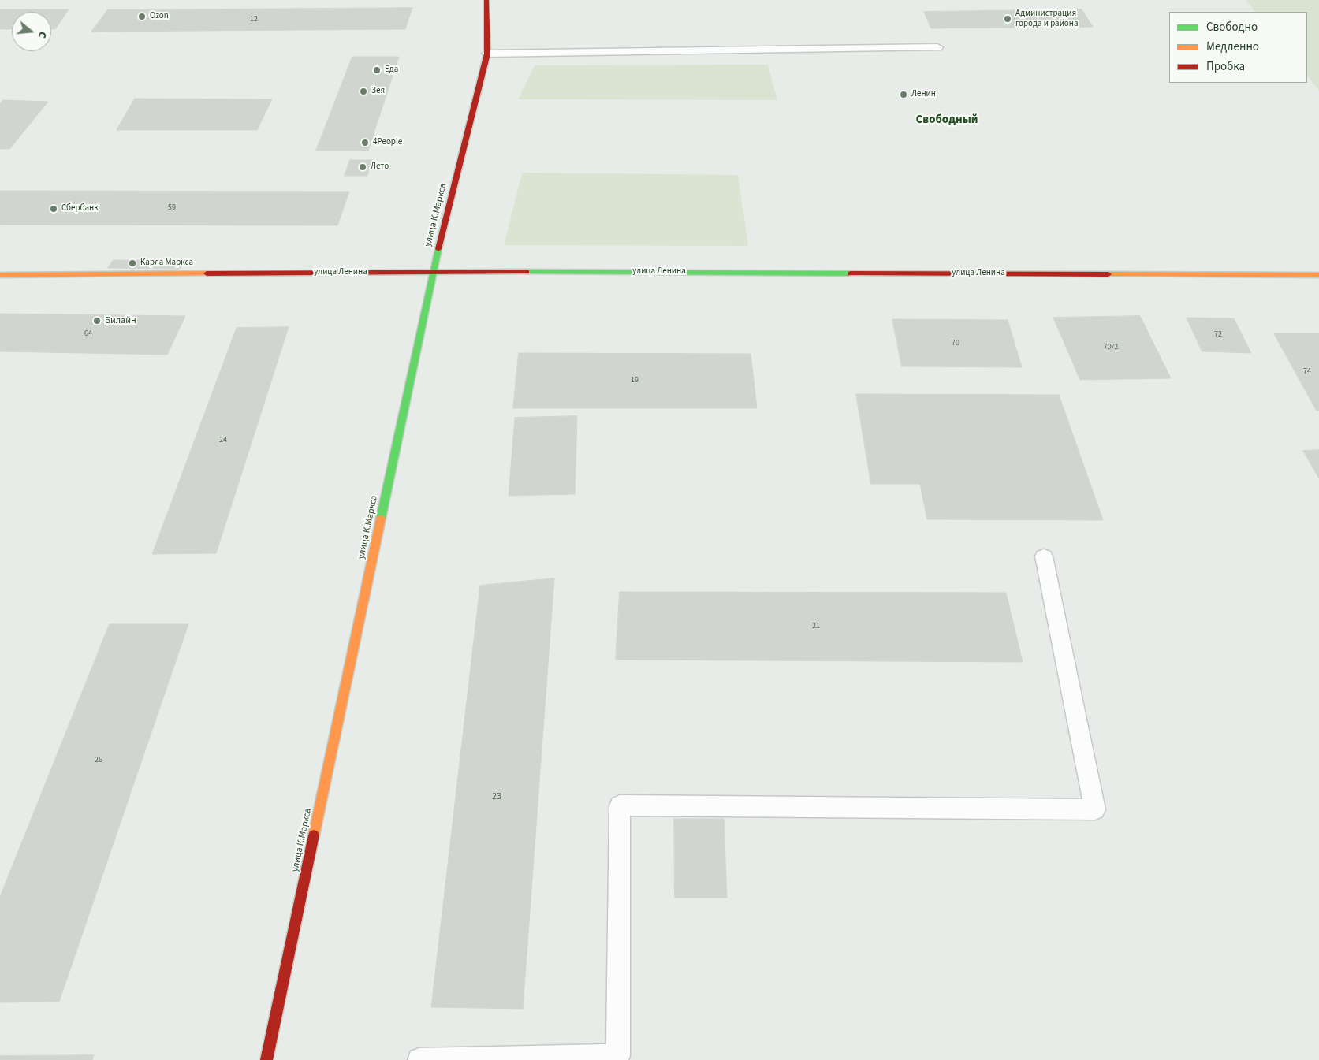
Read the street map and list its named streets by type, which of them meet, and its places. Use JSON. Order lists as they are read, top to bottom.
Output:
{
  "streets": {
    "main road": ["улица К.Маркса", "улица Ленина"]
  },
  "crossings": [
    ["улица К.Маркса", "улица Ленина"]
  ],
  "districts": ["Свободный"],
  "places": [
    "Ozon",
    "Администрация города и района",
    "Еда",
    "Зея",
    "Ленин",
    "4People",
    "Лето",
    "Сбербанк",
    "Карла Маркса",
    "Билайн"
  ],
  "house_numbers": [
    "12",
    "59",
    "64",
    "72",
    "70",
    "70/2",
    "74",
    "19",
    "24",
    "21",
    "26",
    "23"
  ],
  "legend": ["Свободно", "Медленно", "Пробка"],
  "north": "right"
}
